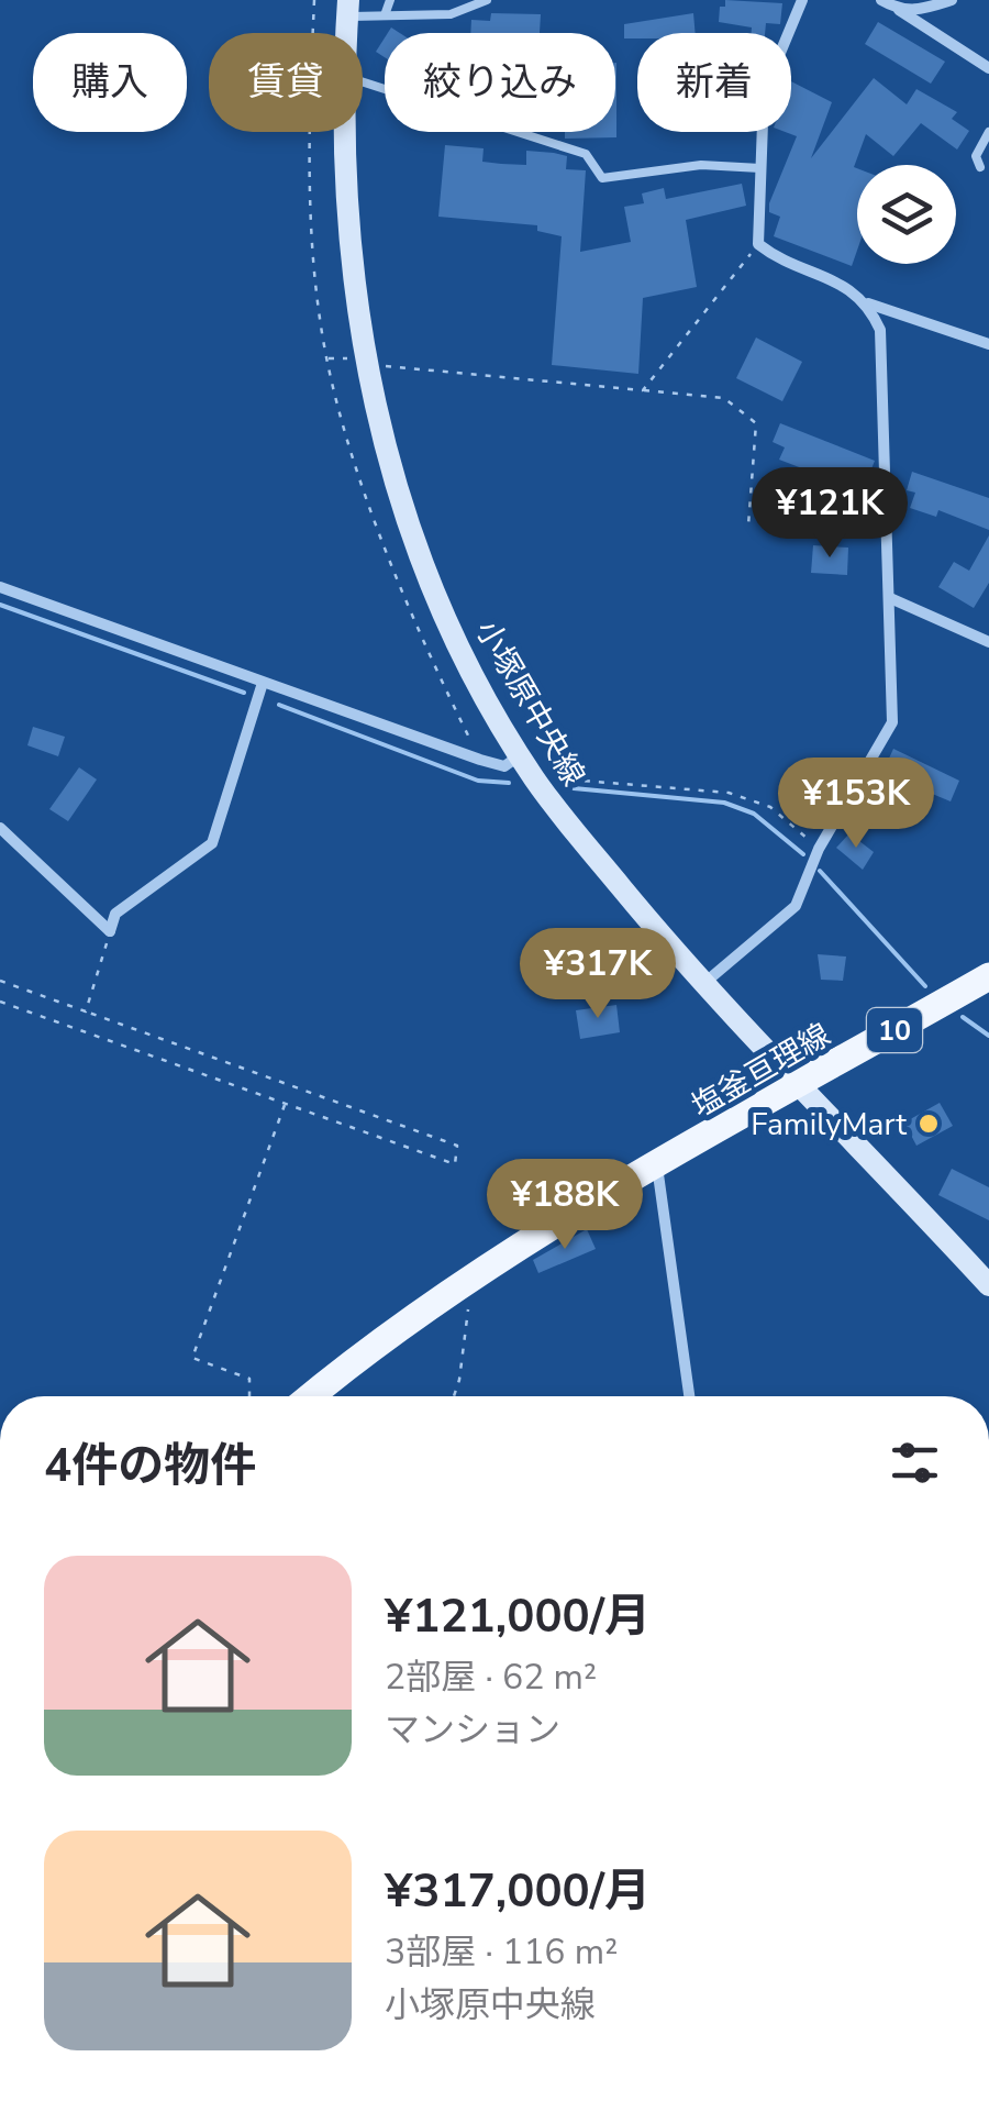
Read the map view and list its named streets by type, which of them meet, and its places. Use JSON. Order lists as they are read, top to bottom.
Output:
{
  "streets": {
    "main road": ["10", "塩釜亘理線"],
    "street": ["小塚原中央線"]
  },
  "crossings": [
    ["小塚原中央線", "塩釜亘理線"]
  ],
  "places": ["FamilyMart"],
  "page": {
    "chip": [
      "購入",
      "賃貸",
      "絞り込み",
      "新着"
    ],
    "price": [
      "¥121K",
      "¥153K",
      "¥317K",
      "¥188K"
    ],
    "heading": "4件の物件",
    "list": [
      {
        "name": "¥121,000/月",
        "note": "2部屋 · 62 m² · マンション"
      },
      {
        "name": "¥317,000/月",
        "note": "3部屋 · 116 m² · 小塚原中央線"
      }
    ]
  }
}
